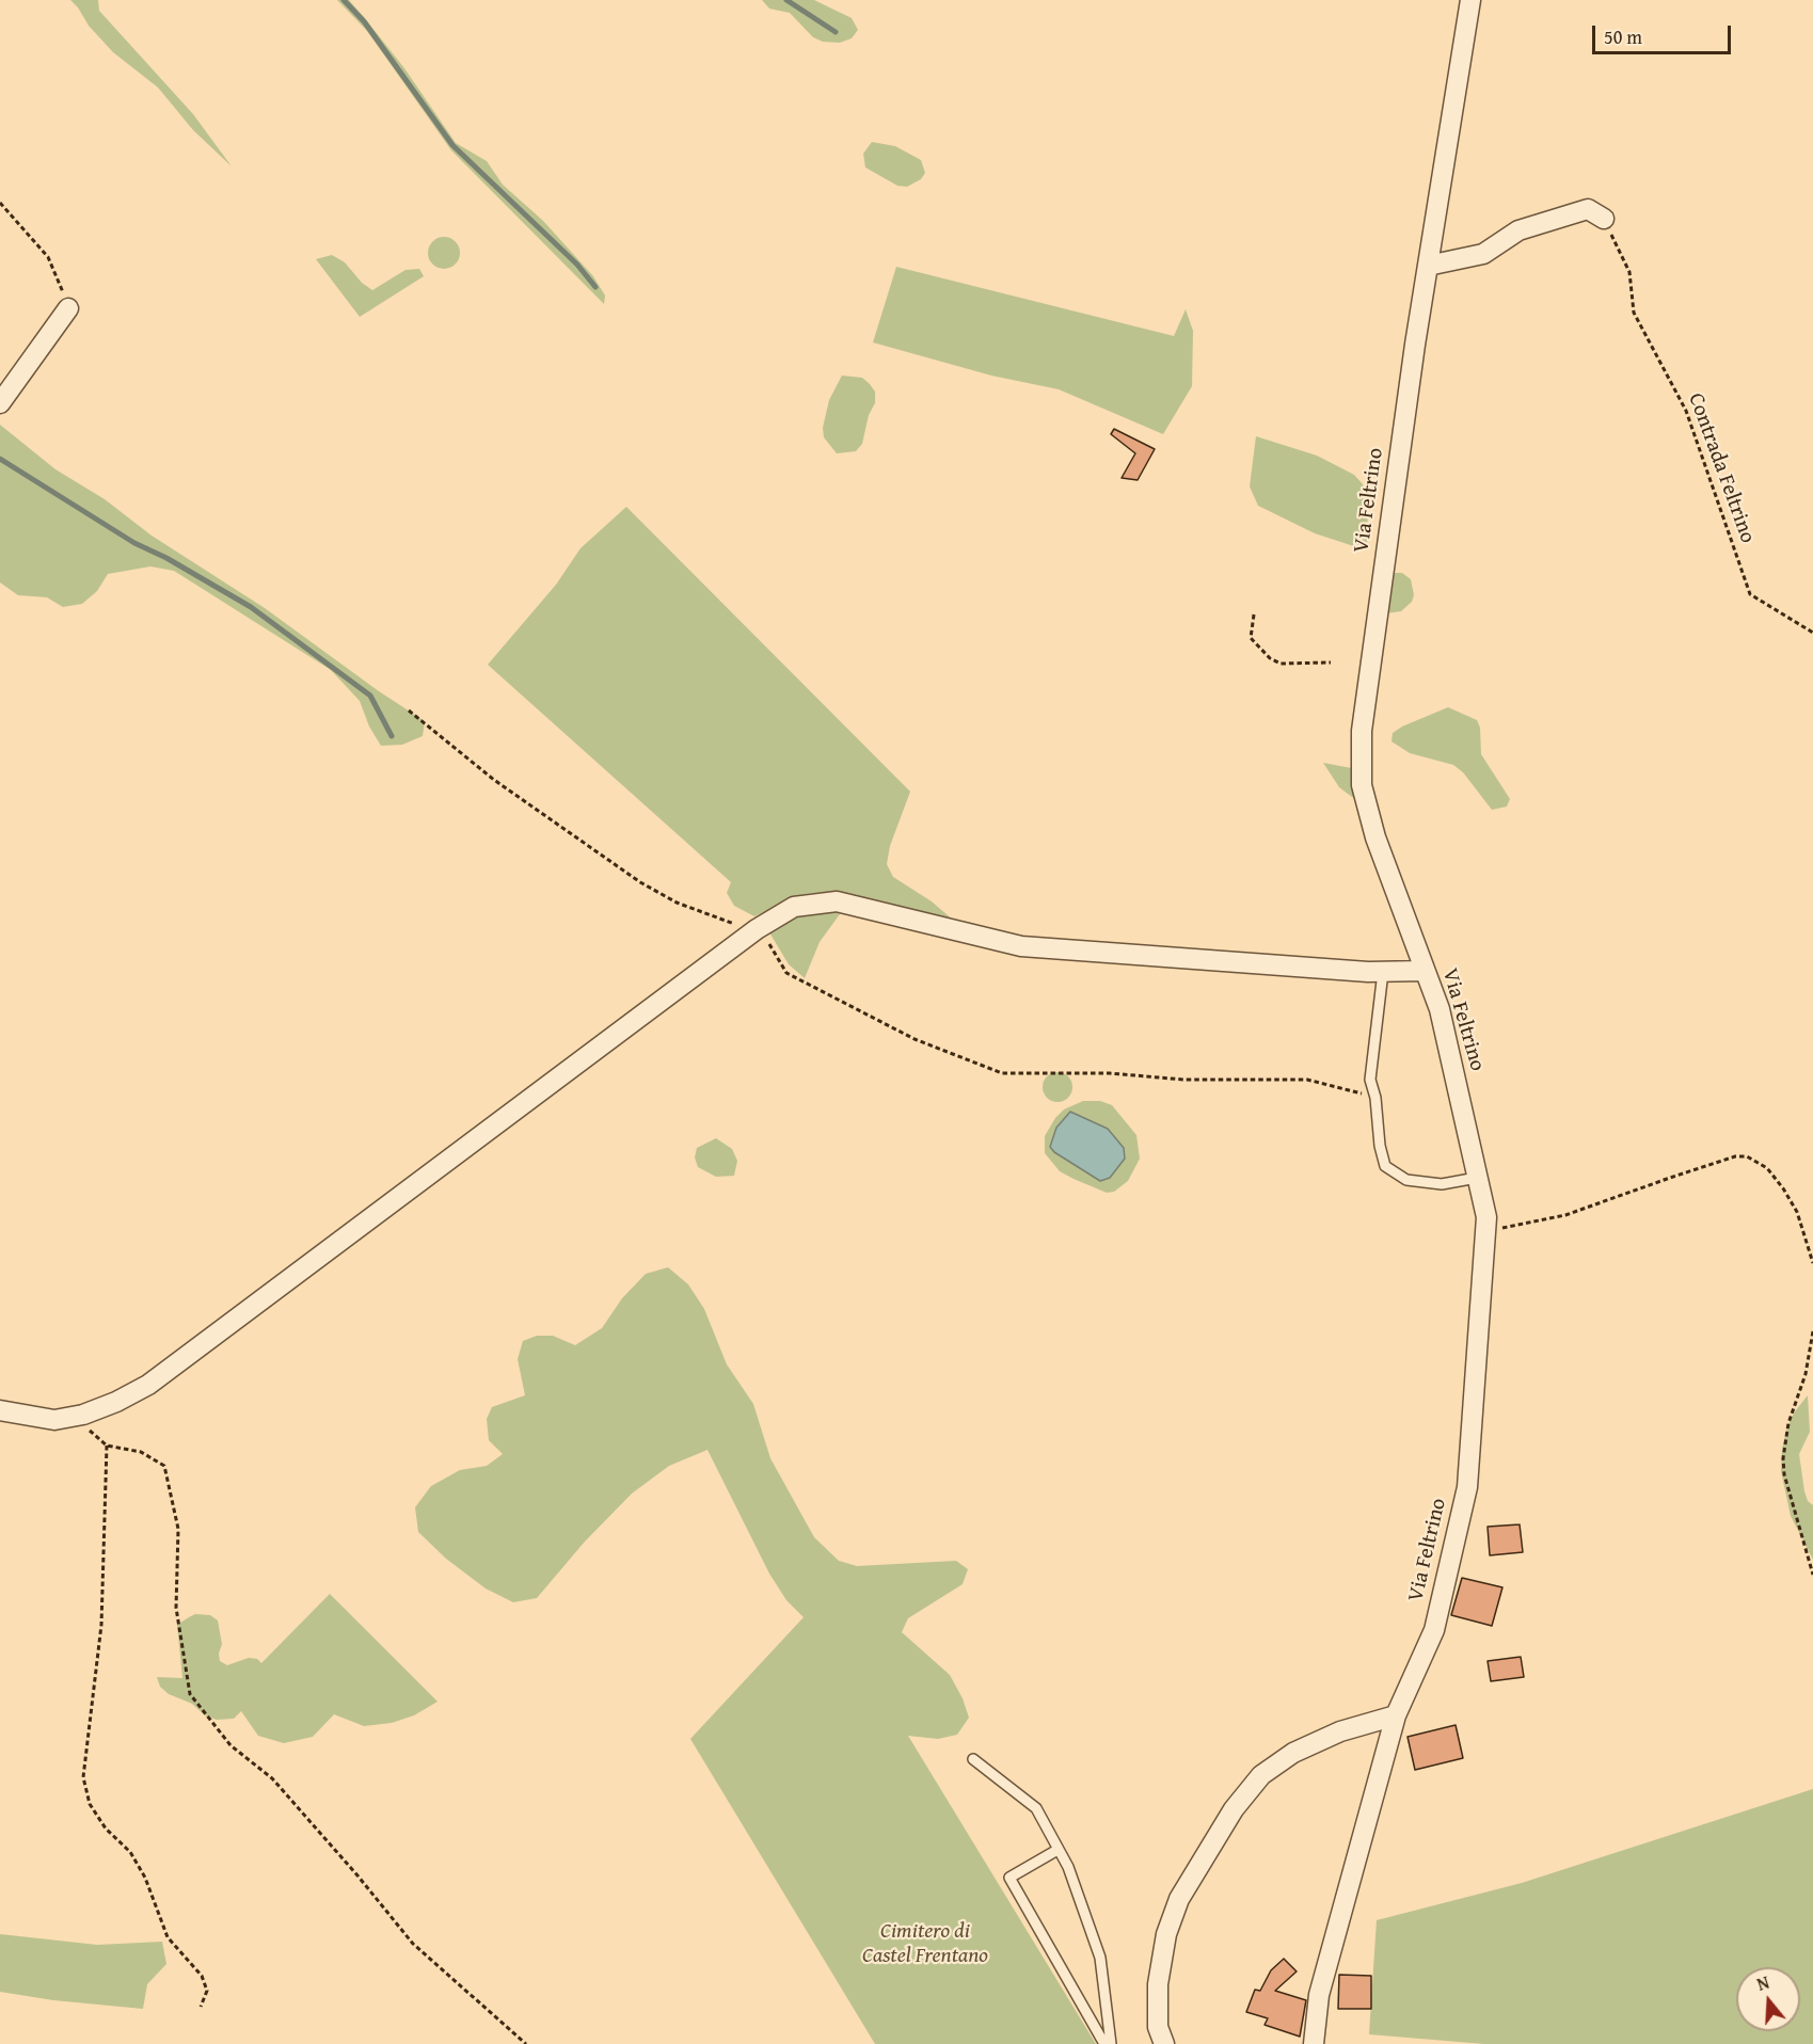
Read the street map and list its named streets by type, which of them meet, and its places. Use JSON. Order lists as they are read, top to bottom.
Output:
{
  "streets": {
    "street": ["Via Feltrino"],
    "path": ["Contrada Feltrino"]
  },
  "parks": ["Cimitero di Castel Frentano"],
  "scale_bar": "50 m",
  "north": "top"
}
